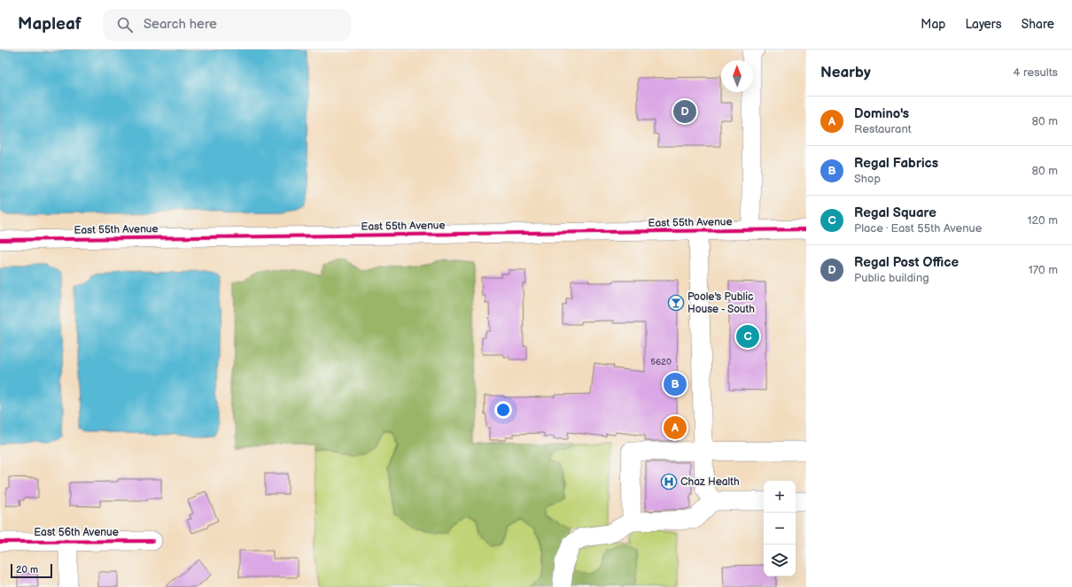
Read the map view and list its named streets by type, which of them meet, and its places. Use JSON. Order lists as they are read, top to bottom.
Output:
{
  "streets": {
    "street": ["East 55th Avenue", "East 56th Avenue"]
  },
  "places": {
    "bar": ["Poole's Public House - South"],
    "hospital": ["Chaz Health"]
  },
  "house_numbers": ["5620"],
  "scale_bar": "20 m",
  "north": "top",
  "page": {
    "header": "Mapleaf",
    "search": "Search here",
    "nav": ["Map", "Layers", "Share"],
    "heading": ["Nearby", "4 results"],
    "list": [
      {
        "mark": "A",
        "name": "Domino's",
        "note": "Restaurant",
        "value": "80 m"
      },
      {
        "mark": "B",
        "name": "Regal Fabrics",
        "note": "Shop",
        "value": "80 m"
      },
      {
        "mark": "C",
        "name": "Regal Square",
        "note": "Place · East 55th Avenue",
        "value": "120 m"
      },
      {
        "mark": "D",
        "name": "Regal Post Office",
        "note": "Public building",
        "value": "170 m"
      }
    ],
    "pins": [
      "D",
      "C",
      "B",
      "A"
    ],
    "map_buttons": ["+", "−"],
    "scale": "20 m"
  }
}
